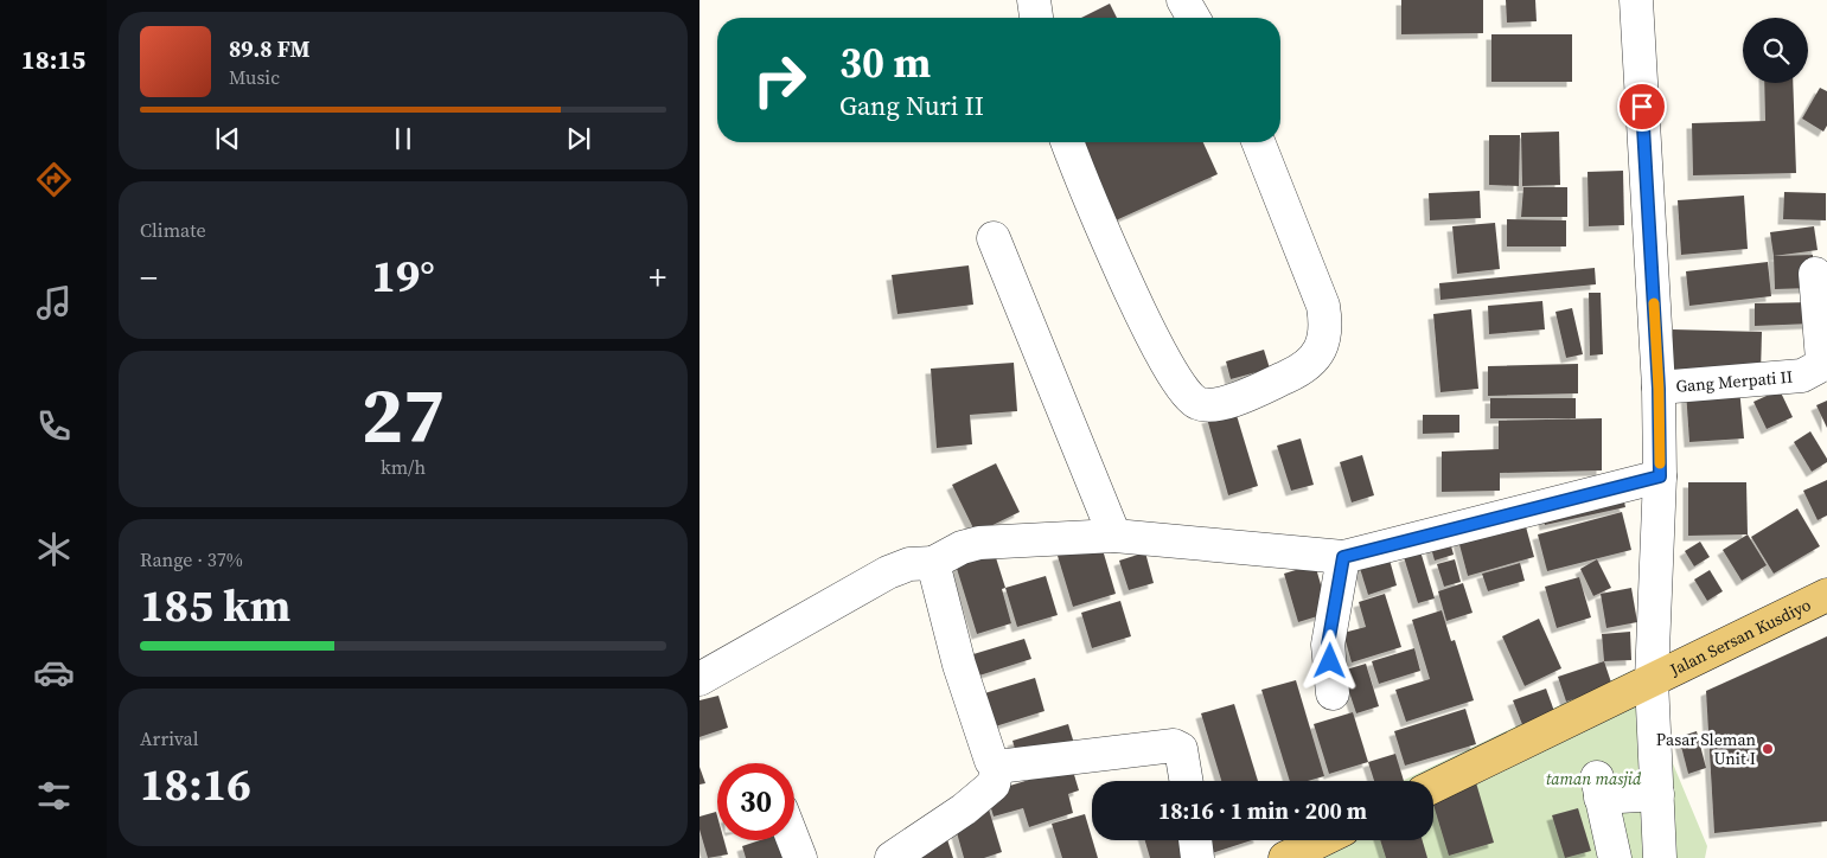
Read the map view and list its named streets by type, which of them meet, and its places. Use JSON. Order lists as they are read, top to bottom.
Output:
{
  "streets": {
    "main road": ["Jalan Sersan Kusdiyo"],
    "street": ["Gang Merpati II"]
  },
  "parks": ["taman masjid"],
  "places": ["Pasar Sleman Unit I"],
  "page": {
    "tabs": "18:15",
    "turn": ["30 m", "Gang Nuri II"],
    "song": ["89.8 FM", "Music"],
    "tile": [
      "Climate",
      ["27", "km/h"],
      ["Range · 37%", "185 km"],
      ["Arrival", "18:16"]
    ],
    "heat": ["−", "19°", "+"],
    "limit": "30",
    "trip": "18:16 · 1 min · 200 m"
  }
}
